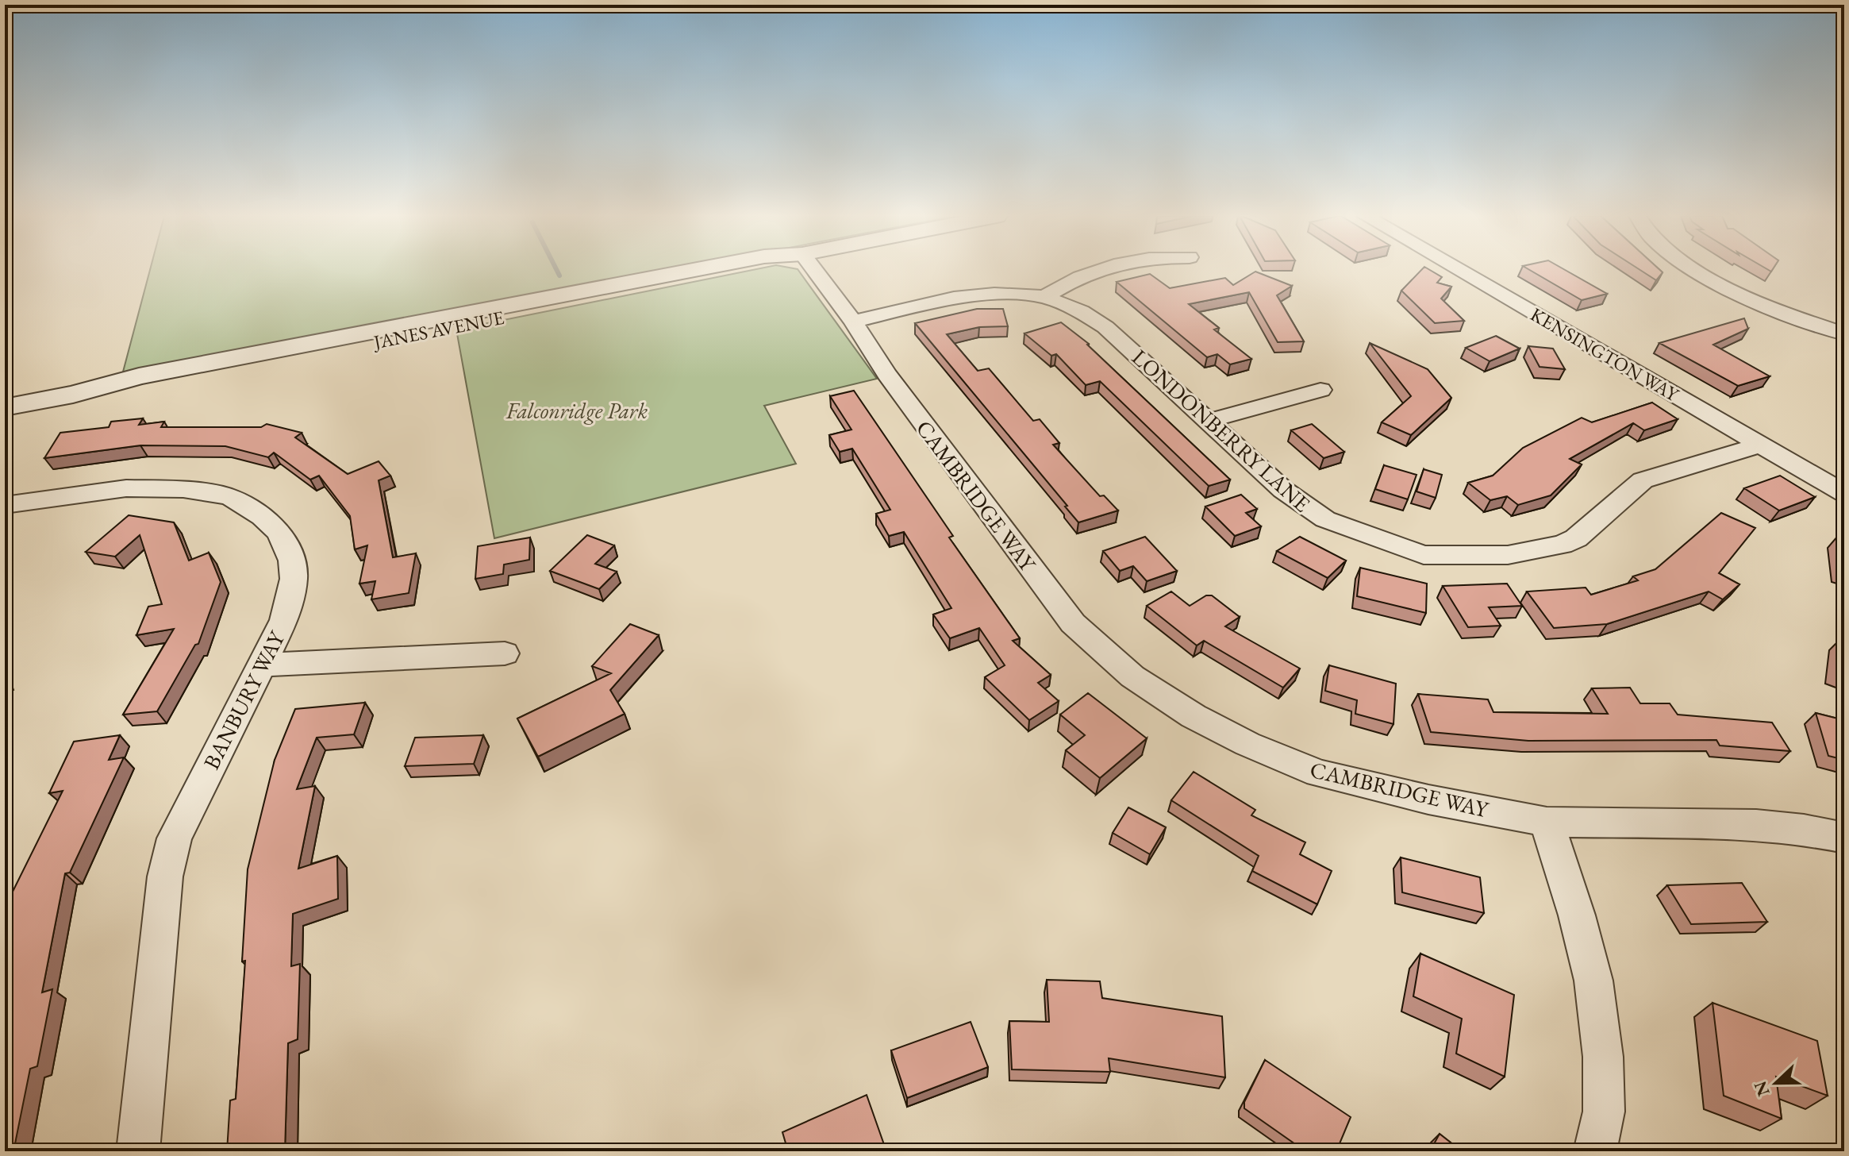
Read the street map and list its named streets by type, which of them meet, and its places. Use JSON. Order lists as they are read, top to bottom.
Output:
{
  "streets": {
    "street": [
      "JANES AVENUE",
      "KENSINGTON WAY",
      "LONDONBERRY LANE",
      "CAMBRIDGE WAY",
      "BANBURY WAY"
    ]
  },
  "crossings": [
    ["KENSINGTON WAY", "LONDONBERRY LANE"],
    ["LONDONBERRY LANE", "CAMBRIDGE WAY"]
  ],
  "parks": ["Falconridge Park"],
  "north": "left"
}
